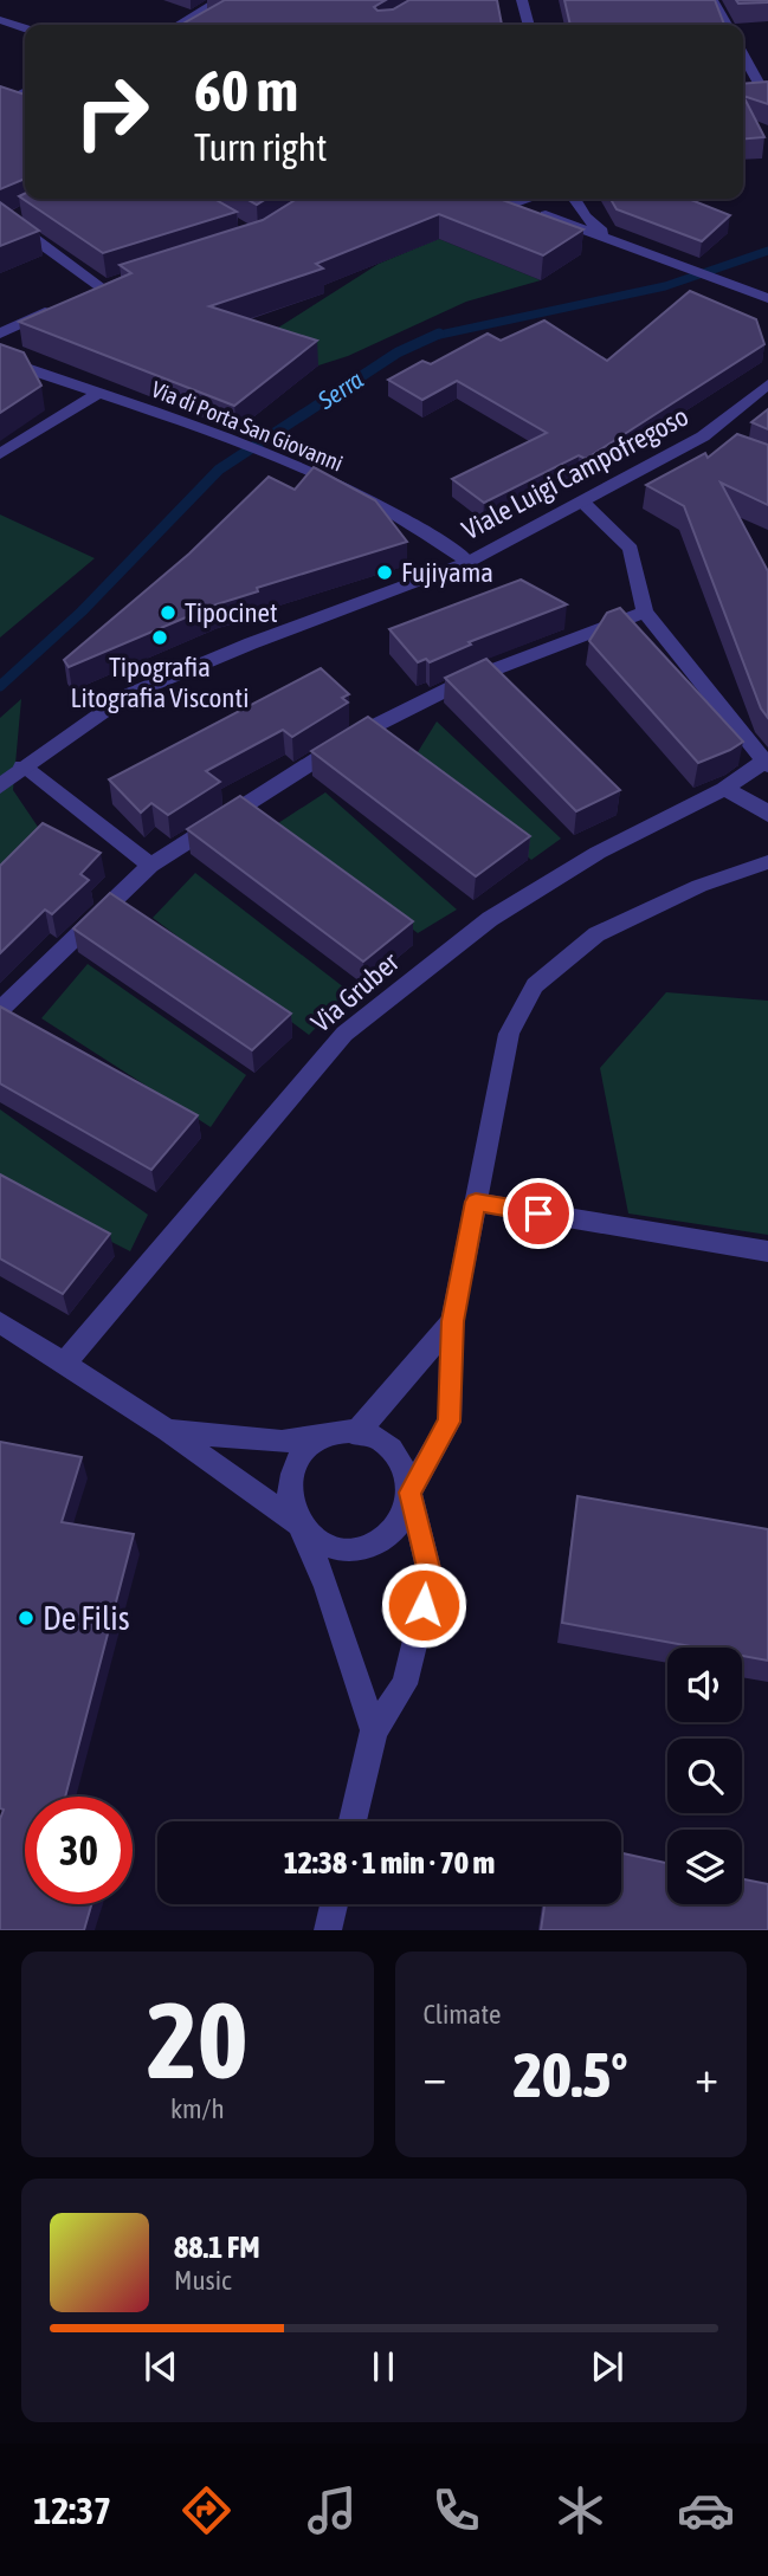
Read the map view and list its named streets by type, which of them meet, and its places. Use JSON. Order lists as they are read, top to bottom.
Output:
{
  "streets": {
    "street": ["Via di Porta San Giovanni", "Viale Luigi Campofregoso", "Via Gruber"]
  },
  "crossings": [
    ["Via di Porta San Giovanni", "Viale Luigi Campofregoso"]
  ],
  "water": ["Serra"],
  "places": [
    "Fujiyama",
    "Tipocinet",
    "Tipografia Litografia Visconti",
    "De Filis"
  ],
  "page": {
    "turn": ["60 m", "Turn right"],
    "limit": "30",
    "trip": "12:38 · 1 min · 70 m",
    "tile": [
      ["20", "km/h"],
      "Climate"
    ],
    "heat": ["−", "20.5°", "+"],
    "song": ["88.1 FM", "Music"],
    "tabs": "12:37"
  }
}
